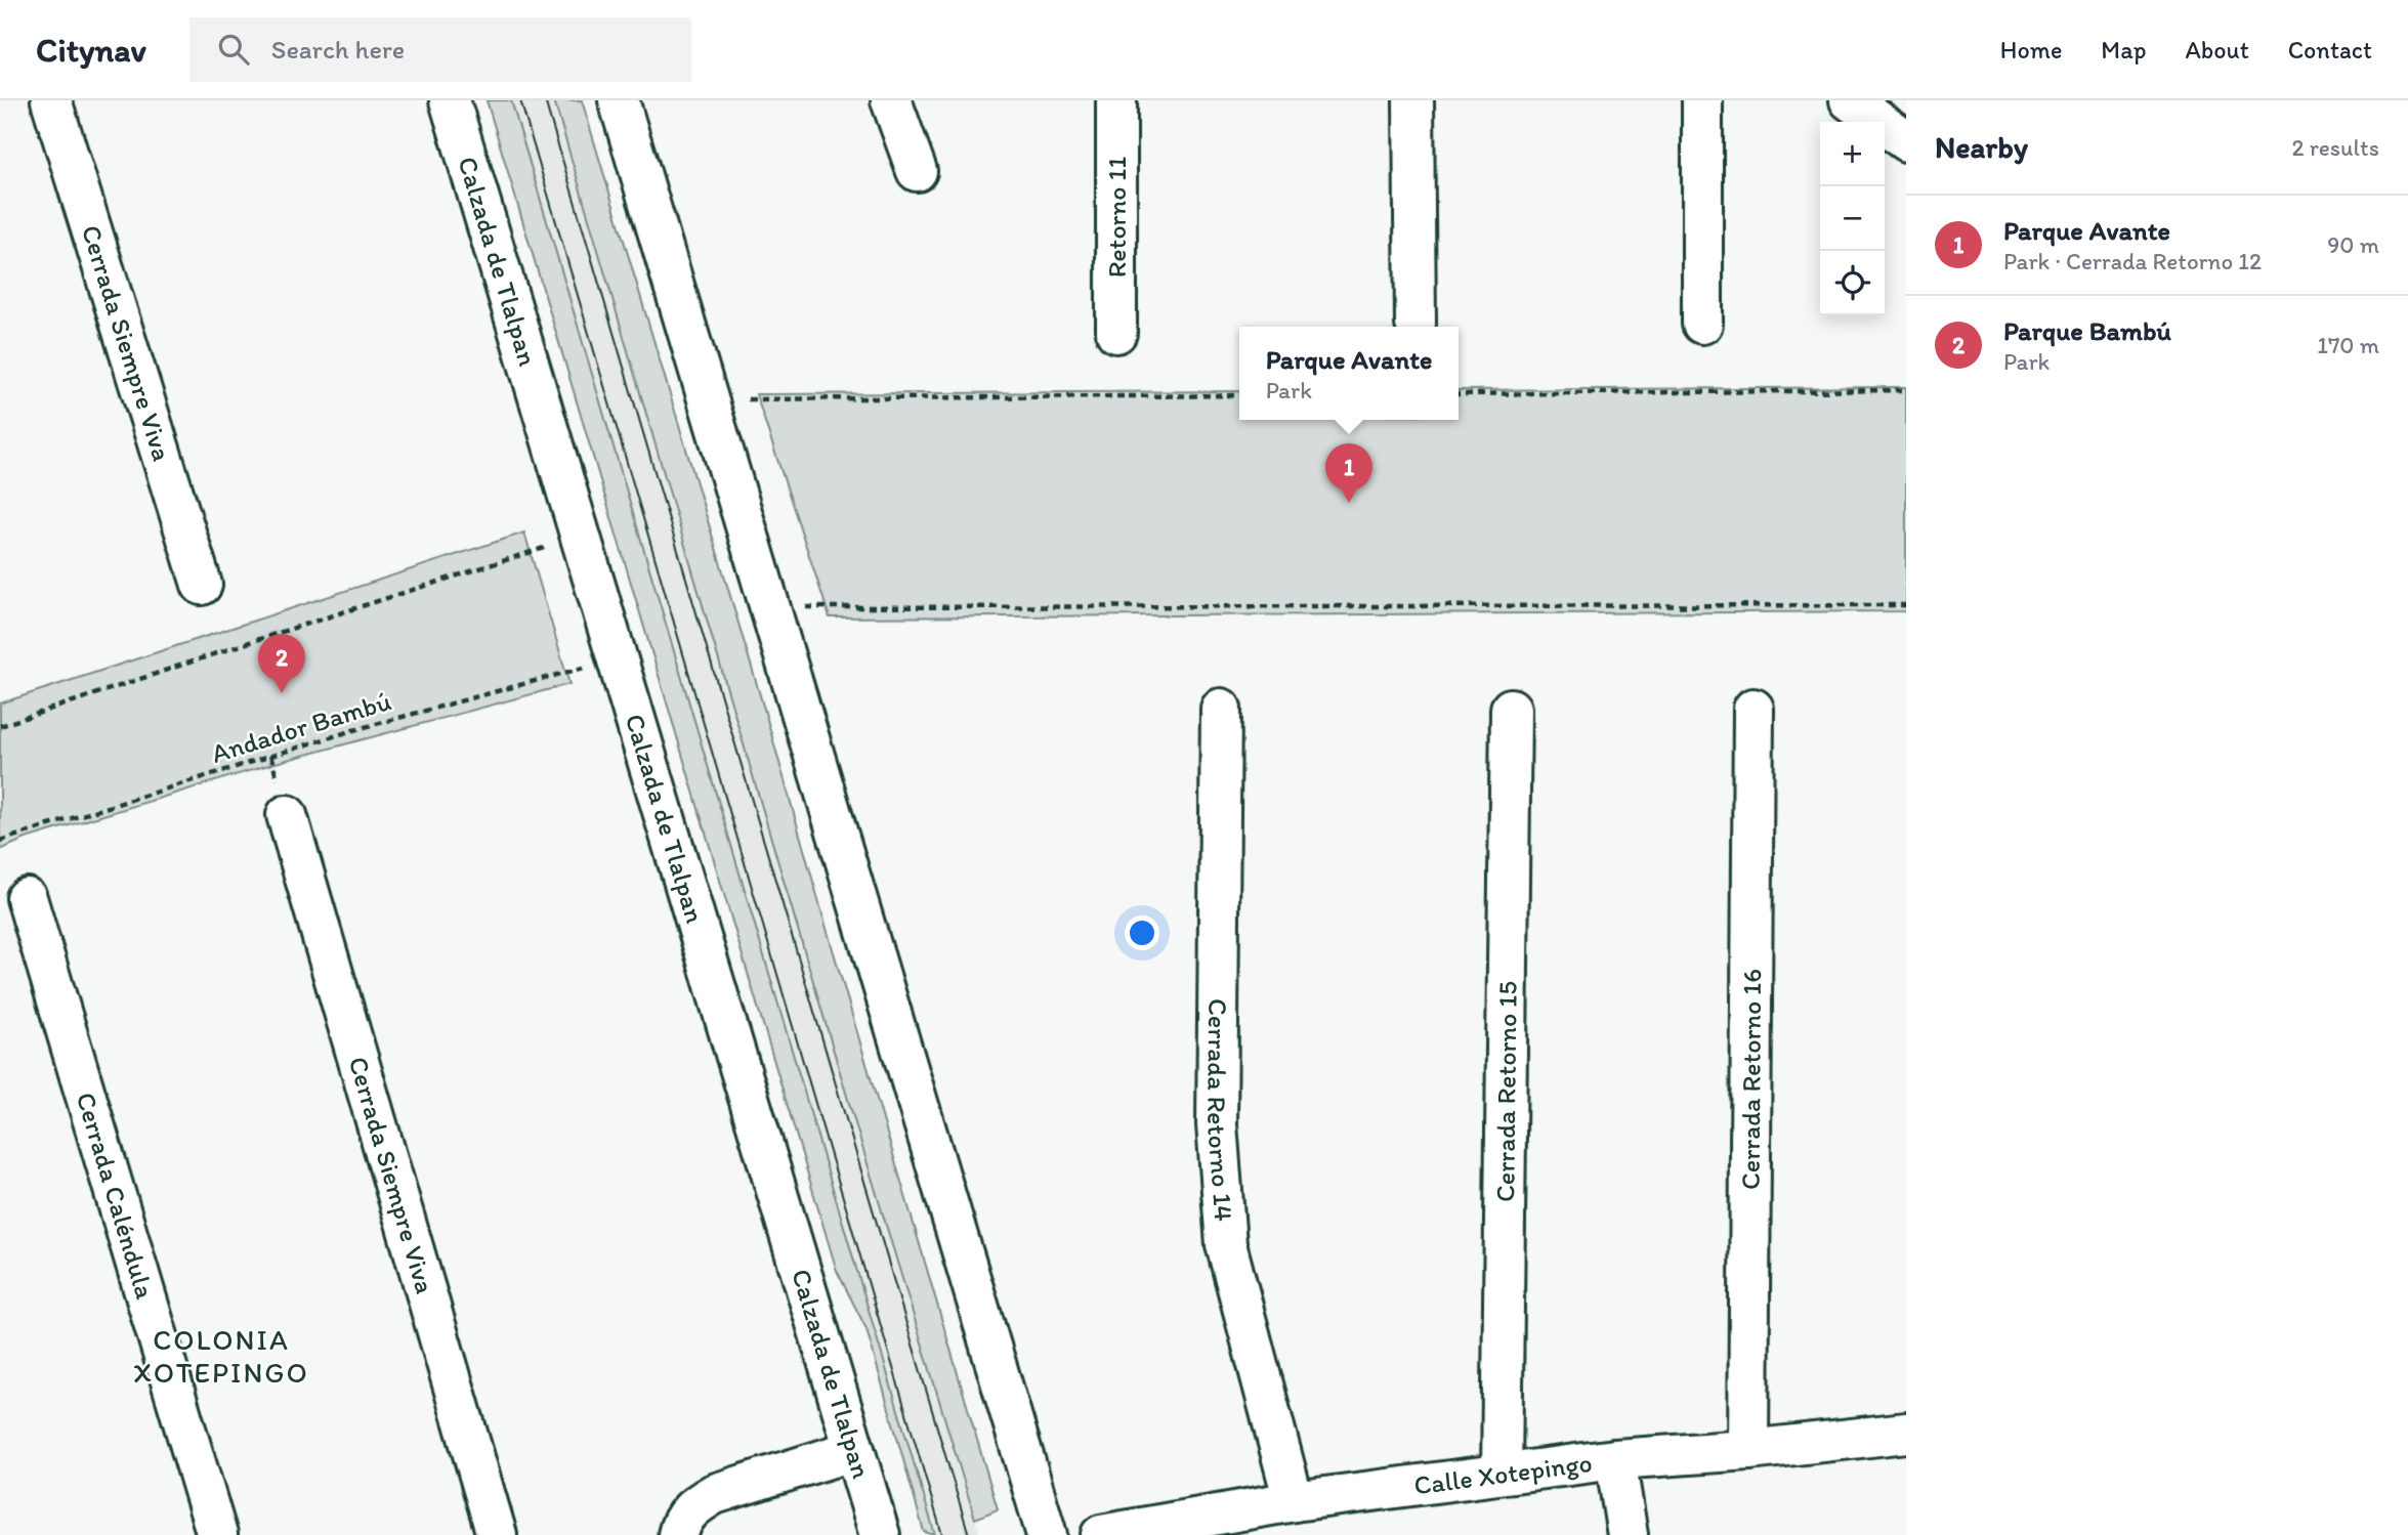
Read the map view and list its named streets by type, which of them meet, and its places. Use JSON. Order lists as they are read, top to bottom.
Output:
{
  "streets": {
    "main road": [
      "Retorno 11",
      "Calzada de Tlalpan",
      "Cerrada Siempre Viva",
      "Cerrada Retorno 16",
      "Cerrada Retorno 15",
      "Cerrada Retorno 14",
      "Cerrada Caléndula",
      "Calle Xotepingo"
    ],
    "path": ["Andador Bambú"]
  },
  "crossings": [
    ["Calzada de Tlalpan", "Andador Bambú"],
    ["Cerrada Retorno 16", "Calle Xotepingo"],
    ["Cerrada Retorno 15", "Calle Xotepingo"],
    ["Cerrada Retorno 14", "Calle Xotepingo"]
  ],
  "districts": ["COLONIA XOTEPINGO"],
  "page": {
    "header": "Citynav",
    "search": "Search here",
    "nav": [
      "Home",
      "Map",
      "About",
      "Contact"
    ],
    "heading": ["Nearby", "2 results"],
    "map_buttons": ["+", "−"],
    "list": [
      {
        "mark": "1",
        "name": "Parque Avante",
        "note": "Park · Cerrada Retorno 12",
        "value": "90 m"
      },
      {
        "mark": "2",
        "name": "Parque Bambú",
        "note": "Park",
        "value": "170 m"
      }
    ],
    "popup": ["Parque Avante", "Park"],
    "pins": ["1", "2"]
  }
}
